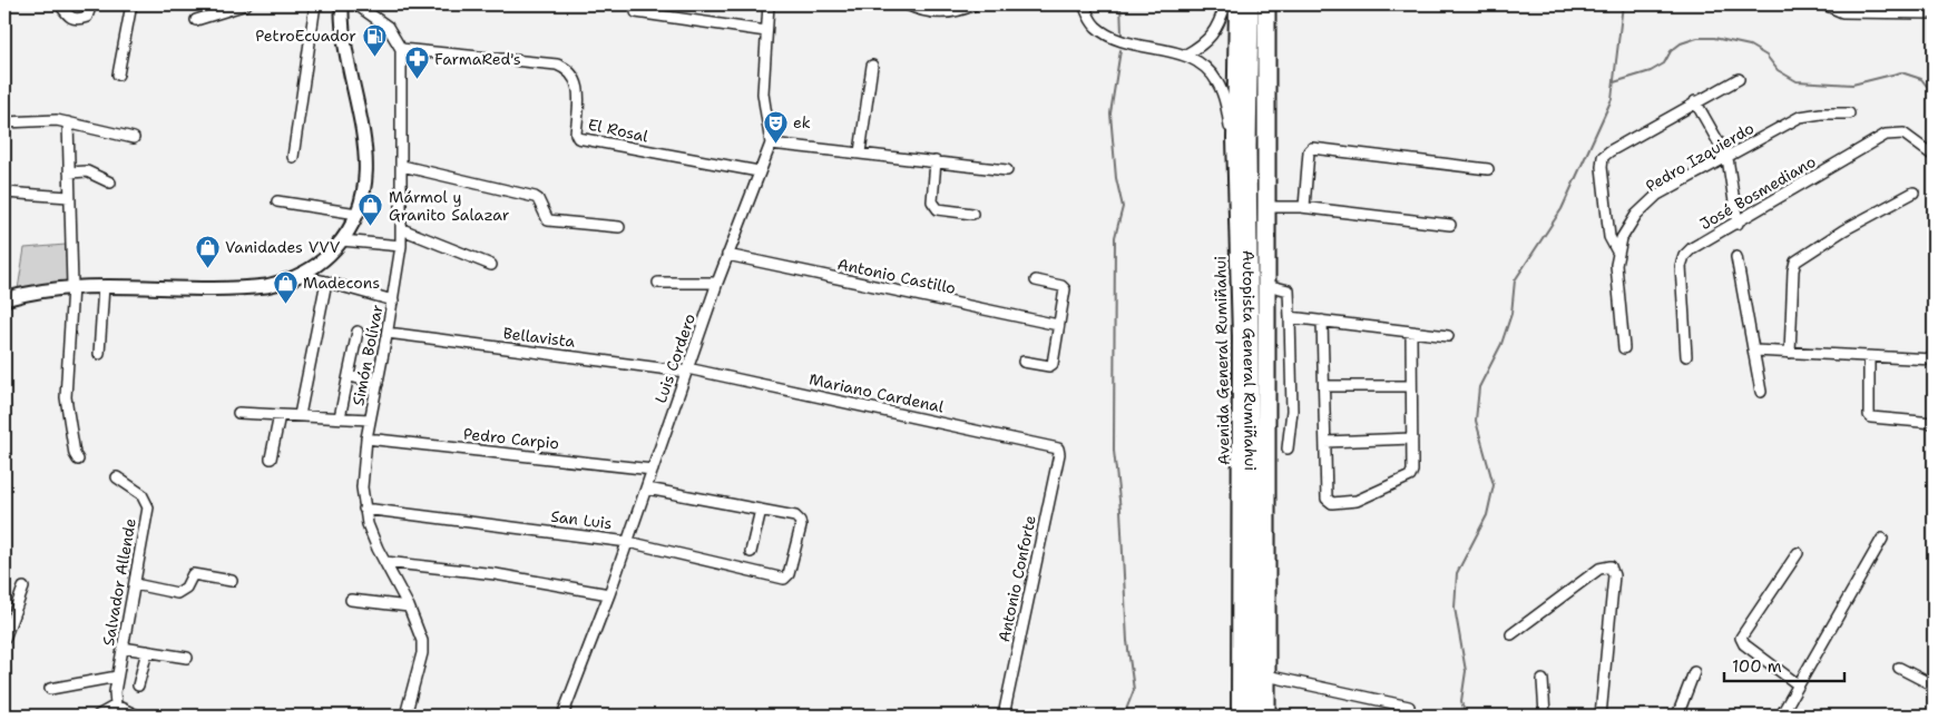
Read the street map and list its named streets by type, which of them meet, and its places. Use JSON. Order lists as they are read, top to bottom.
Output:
{
  "streets": {
    "highway": ["Autopista General Rumiñahui"],
    "main road": ["Avenida General Rumiñahui"],
    "street": [
      "El Rosal",
      "Pedro Izquierdo",
      "José Bosmediano",
      "Antonio Castillo",
      "Bellavista",
      "Simón Bolívar",
      "Luis Cordero",
      "Mariano Cardenal",
      "Pedro Carpio",
      "San Luis",
      "Antonio Conforte",
      "Salvador Allende"
    ]
  },
  "crossings": [
    ["El Rosal", "Simón Bolívar"],
    ["El Rosal", "Luis Cordero"],
    ["Antonio Castillo", "Luis Cordero"],
    ["Bellavista", "Simón Bolívar"],
    ["Bellavista", "Luis Cordero"],
    ["Bellavista", "Mariano Cardenal"],
    ["Simón Bolívar", "Pedro Carpio"],
    ["Simón Bolívar", "San Luis"],
    ["Luis Cordero", "Mariano Cardenal"],
    ["Luis Cordero", "Pedro Carpio"],
    ["Luis Cordero", "San Luis"],
    ["Mariano Cardenal", "Antonio Conforte"]
  ],
  "places": {
    "fuel station": ["PetroEcuador"],
    "pharmacy": ["FarmaRed's"],
    "theatre": ["ek"],
    "shop": ["Mármol y Granito Salazar", "Vanidades VVV", "Madecons"]
  },
  "scale_bar": "100 m"
}
